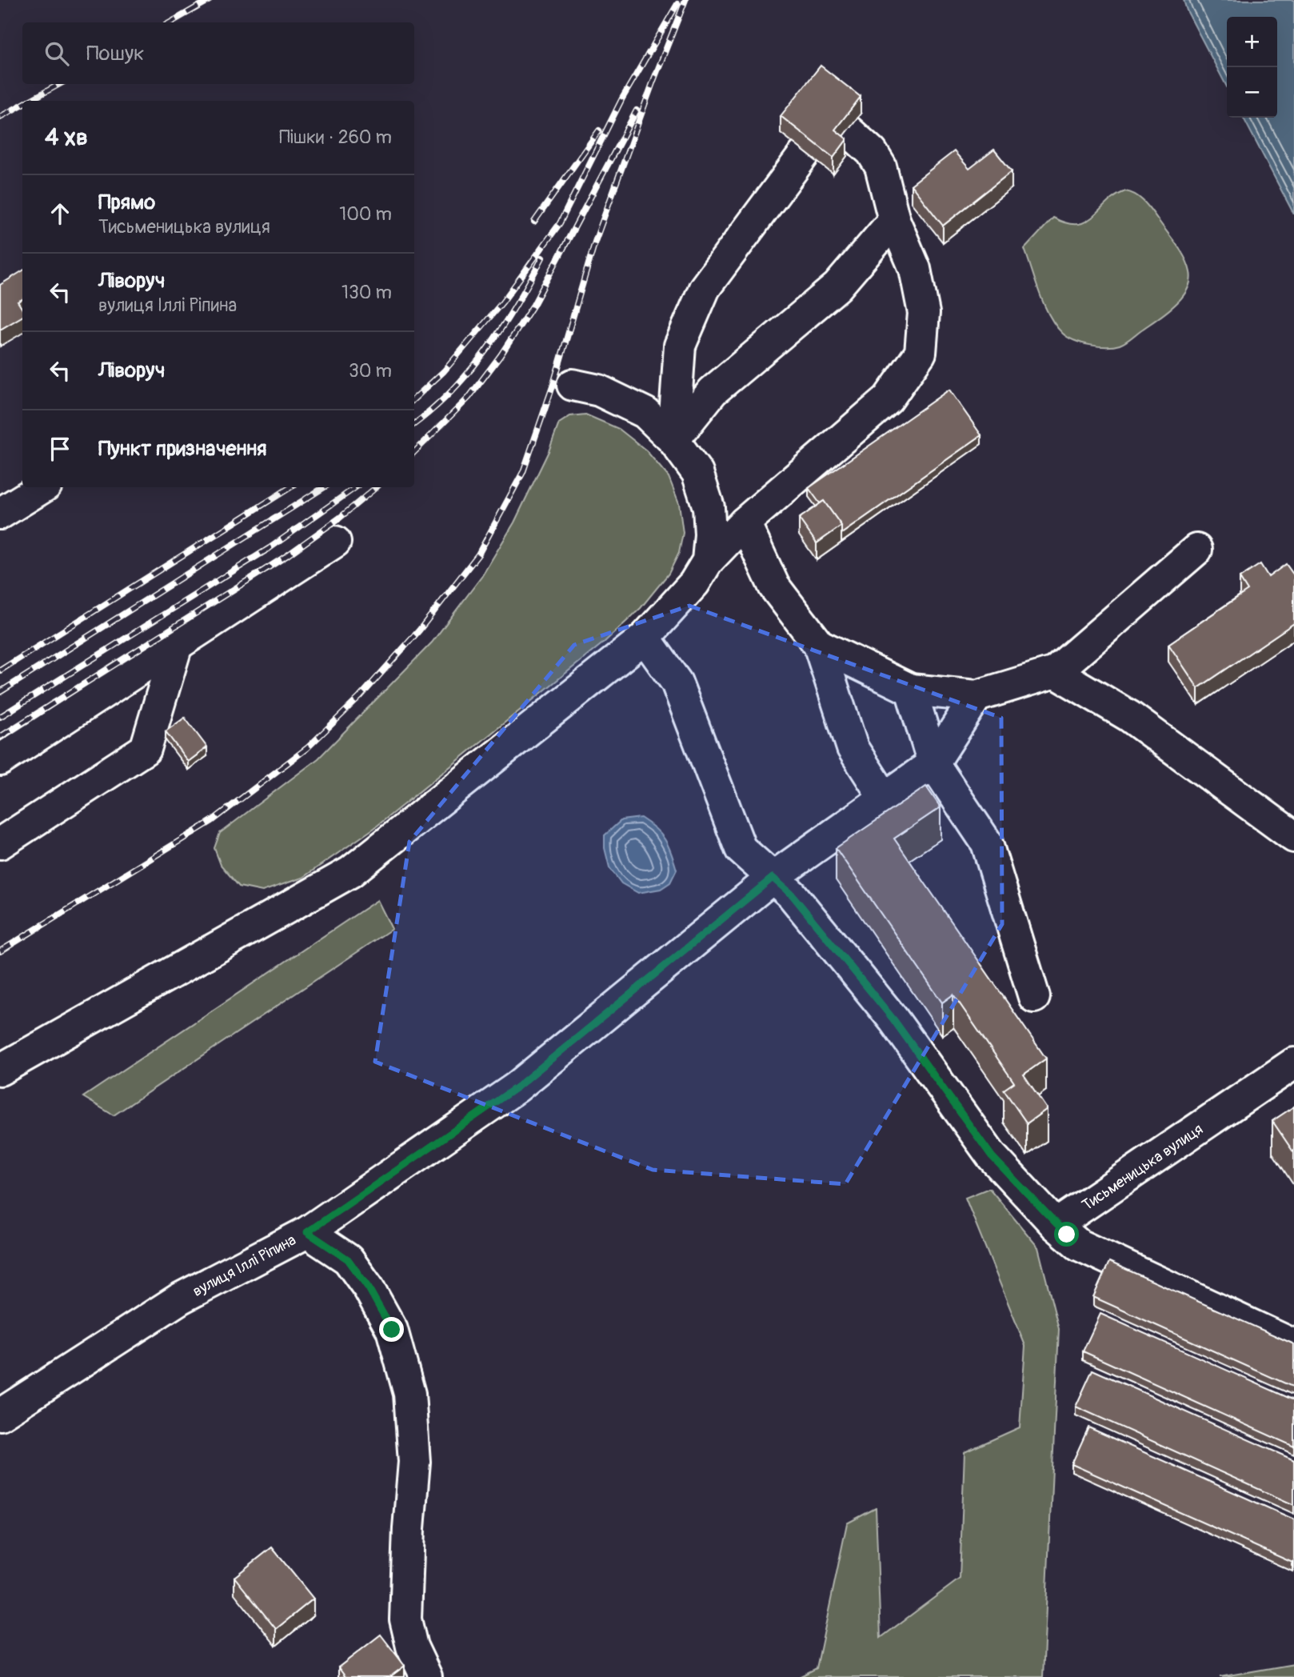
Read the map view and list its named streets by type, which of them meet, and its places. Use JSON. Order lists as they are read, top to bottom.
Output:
{
  "streets": {
    "street": ["Тисьменицька вулиця", "вулиця Іллі Ріпина"]
  },
  "page": {
    "map_buttons": ["+", "−"],
    "search": "Пошук",
    "heading": ["4 хв", "Пішки · 260 m"],
    "list": [
      ["Прямо", "Тисьменицька вулиця", "100 m"],
      ["Ліворуч", "вулиця Іллі Ріпина", "130 m"],
      ["Ліворуч", "30 m"],
      "Пункт призначення"
    ]
  }
}
